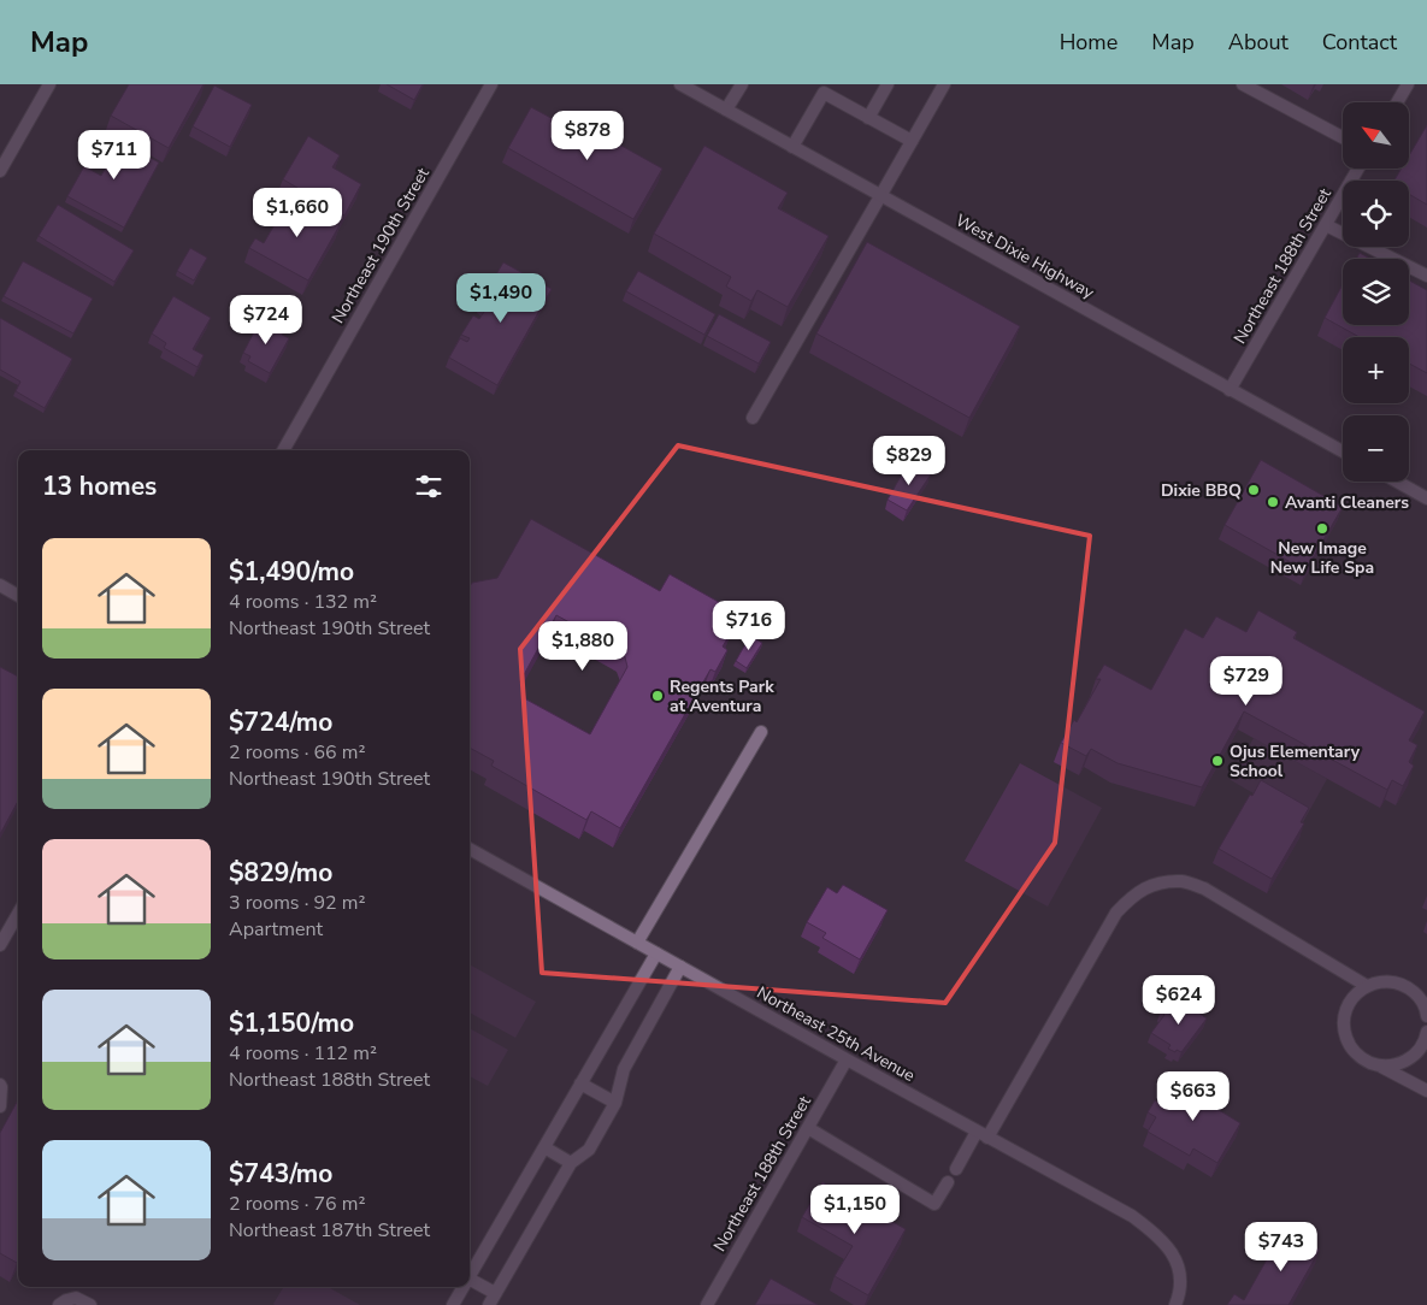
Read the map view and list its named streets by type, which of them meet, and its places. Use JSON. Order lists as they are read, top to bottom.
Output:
{
  "streets": {
    "street": [
      "Northeast 190th Street",
      "West Dixie Highway",
      "Northeast 188th Street",
      "Northeast 25th Avenue"
    ]
  },
  "crossings": [
    ["West Dixie Highway", "Northeast 188th Street"],
    ["Northeast 188th Street", "Northeast 25th Avenue"]
  ],
  "places": [
    "Dixie BBQ",
    "Avanti Cleaners",
    "New Image New Life Spa",
    "Regents Park at Aventura",
    "Ojus Elementary School"
  ],
  "north": "top left",
  "page": {
    "header": "Map",
    "nav": [
      "Home",
      "Map",
      "About",
      "Contact"
    ],
    "map_buttons": ["+", "−"],
    "price": [
      "$878",
      "$711",
      "$1,660",
      "$1,490",
      "$724",
      "$829",
      "$716",
      "$1,880",
      "$729",
      "$624",
      "$663",
      "$1,150",
      "$743"
    ],
    "heading": "13 homes",
    "list": [
      {
        "name": "$1,490/mo",
        "note": "4 rooms · 132 m² · Northeast 190th Street"
      },
      {
        "name": "$724/mo",
        "note": "2 rooms · 66 m² · Northeast 190th Street"
      },
      {
        "name": "$829/mo",
        "note": "3 rooms · 92 m² · Apartment"
      },
      {
        "name": "$1,150/mo",
        "note": "4 rooms · 112 m² · Northeast 188th Street"
      },
      {
        "name": "$743/mo",
        "note": "2 rooms · 76 m² · Northeast 187th Street"
      }
    ]
  }
}
